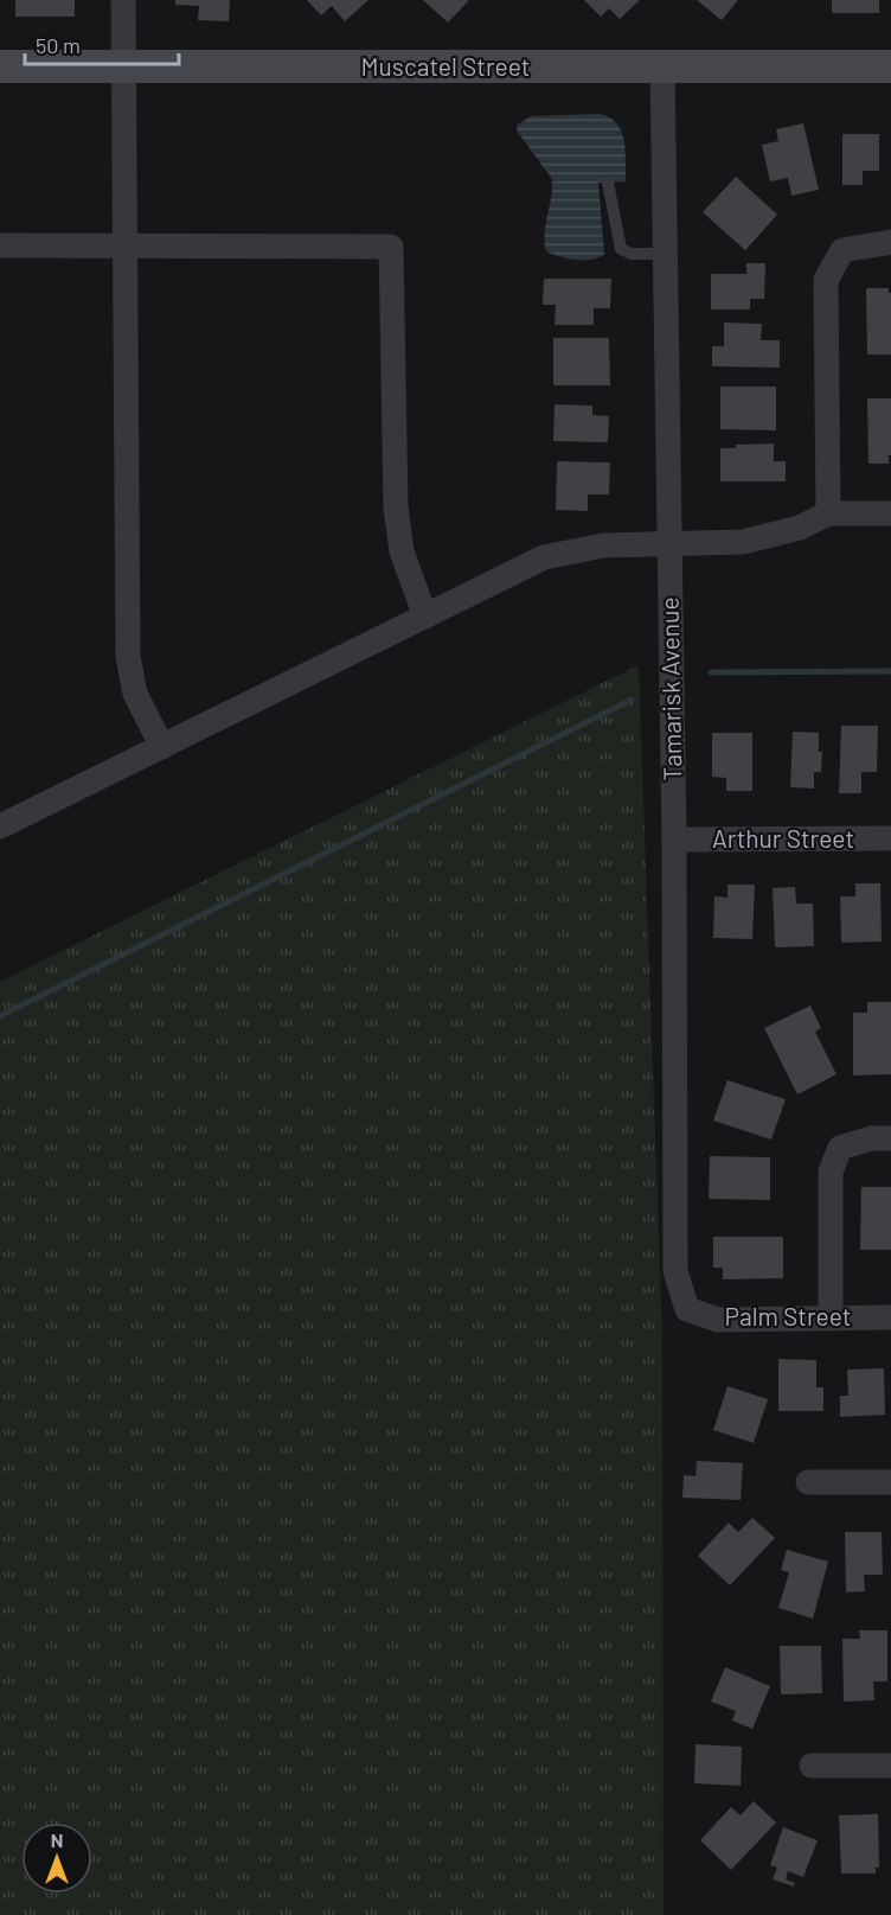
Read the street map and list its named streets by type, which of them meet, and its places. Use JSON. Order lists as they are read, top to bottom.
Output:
{
  "streets": {
    "street": [
      "Muscatel Street",
      "Tamarisk Avenue",
      "Arthur Street",
      "Palm Street"
    ]
  },
  "crossings": [
    ["Muscatel Street", "Tamarisk Avenue"],
    ["Tamarisk Avenue", "Arthur Street"],
    ["Tamarisk Avenue", "Palm Street"]
  ],
  "scale_bar": "50 m",
  "north": "top"
}
